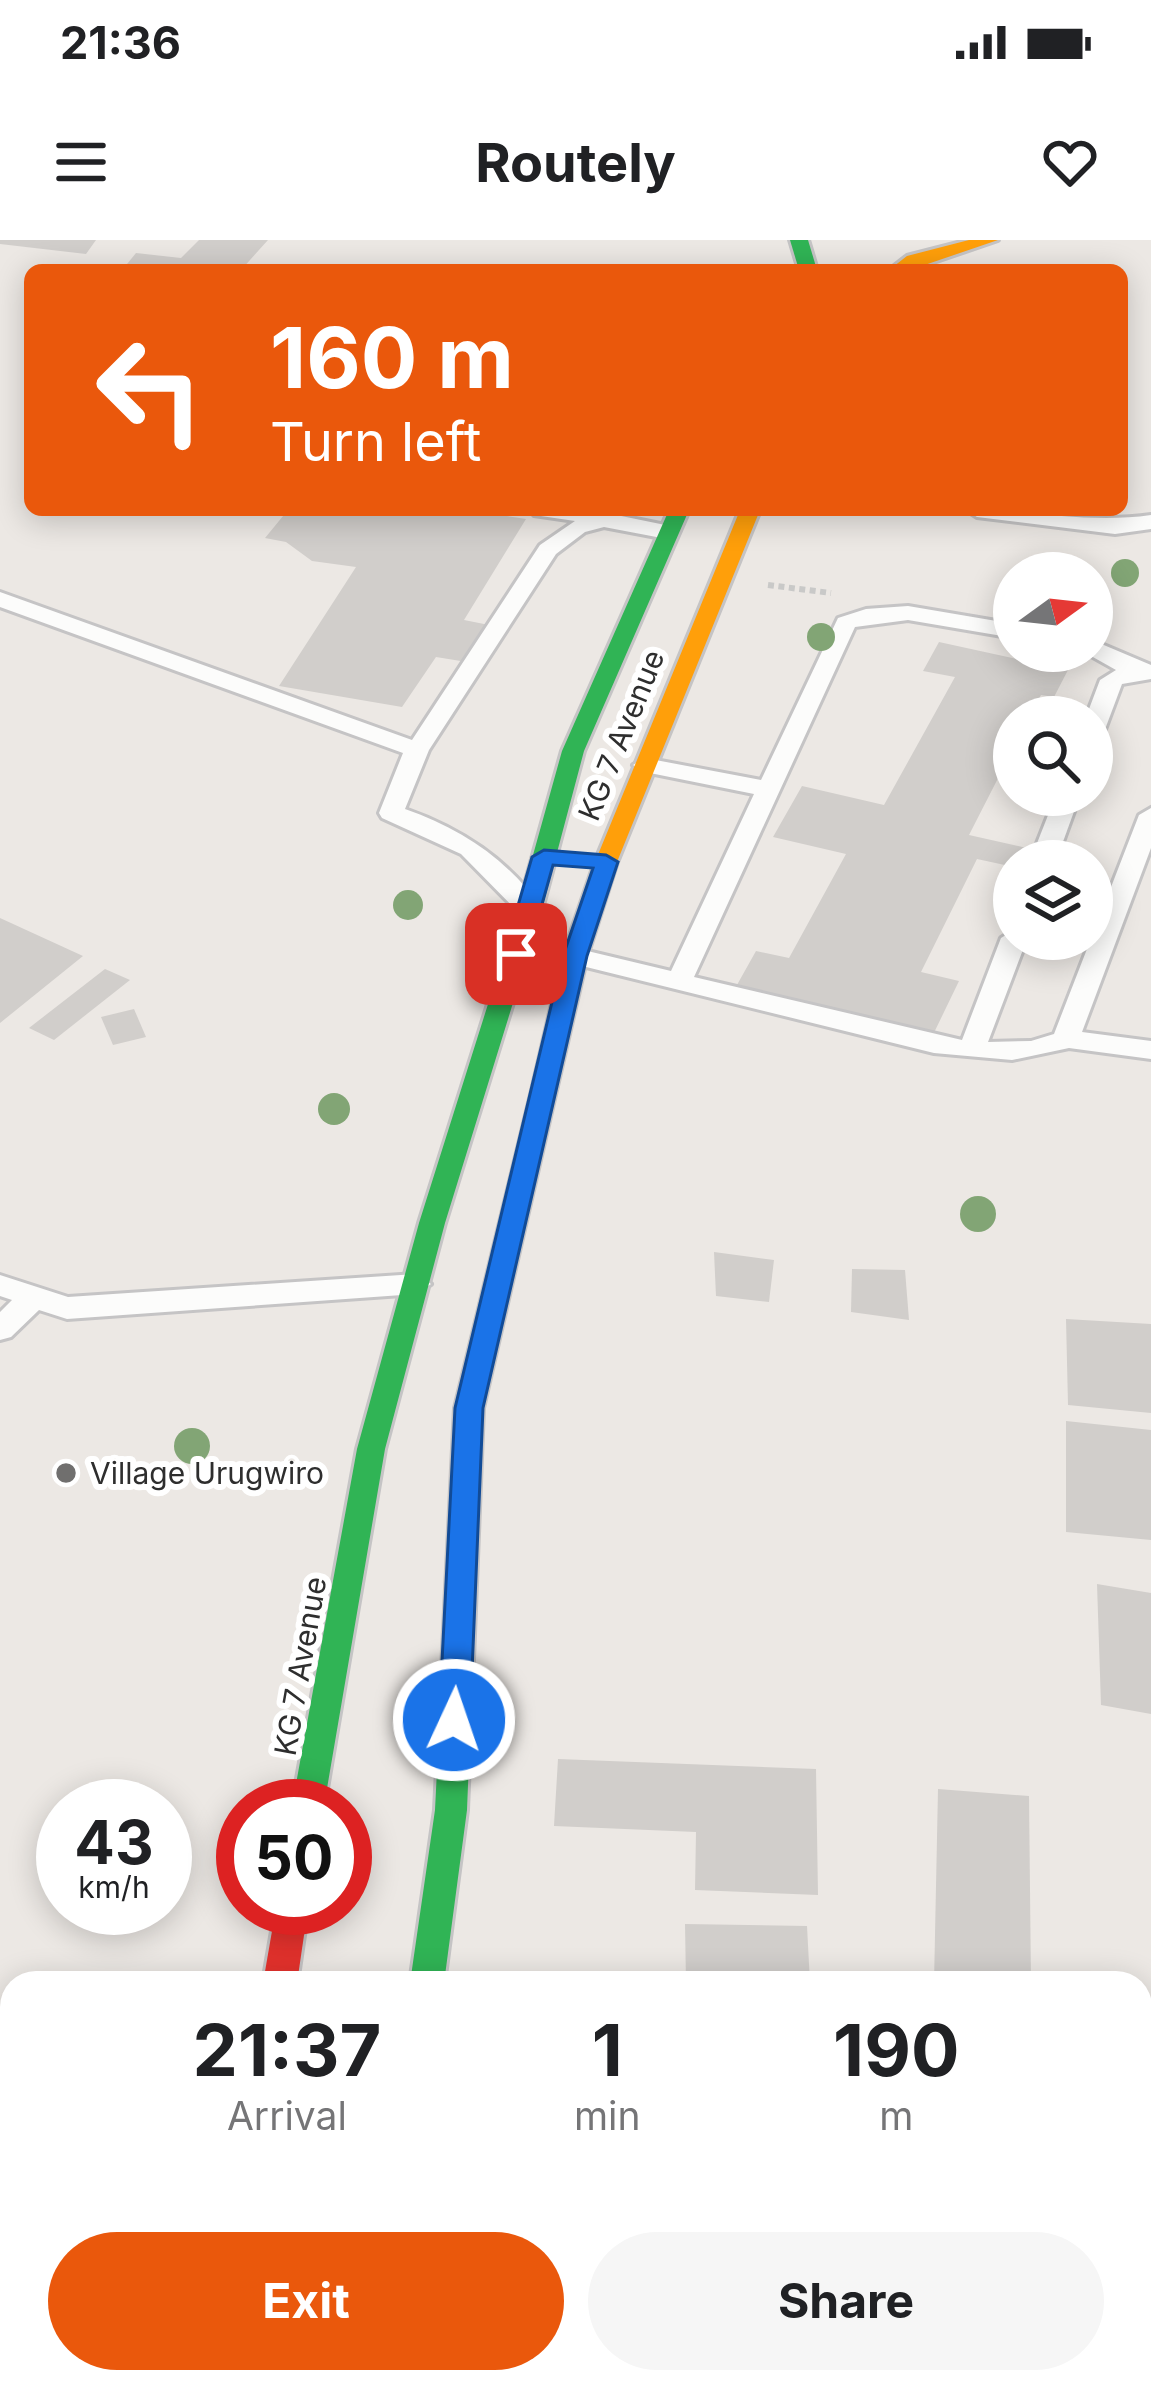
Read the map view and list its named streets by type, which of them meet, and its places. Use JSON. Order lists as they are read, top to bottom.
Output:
{
  "streets": {
    "main road": ["KG 7 Avenue"]
  },
  "places": ["Village Urugwiro"],
  "north": "right",
  "page": {
    "status": "21:36",
    "header": "Routely",
    "turn": ["160 m", "Turn left"],
    "speed": "43 km/h",
    "limit": "50",
    "eta": [
      "21:37",
      "Arrival",
      "1",
      "min",
      "190",
      "m"
    ],
    "buttons": ["Exit", "Share"]
  }
}
